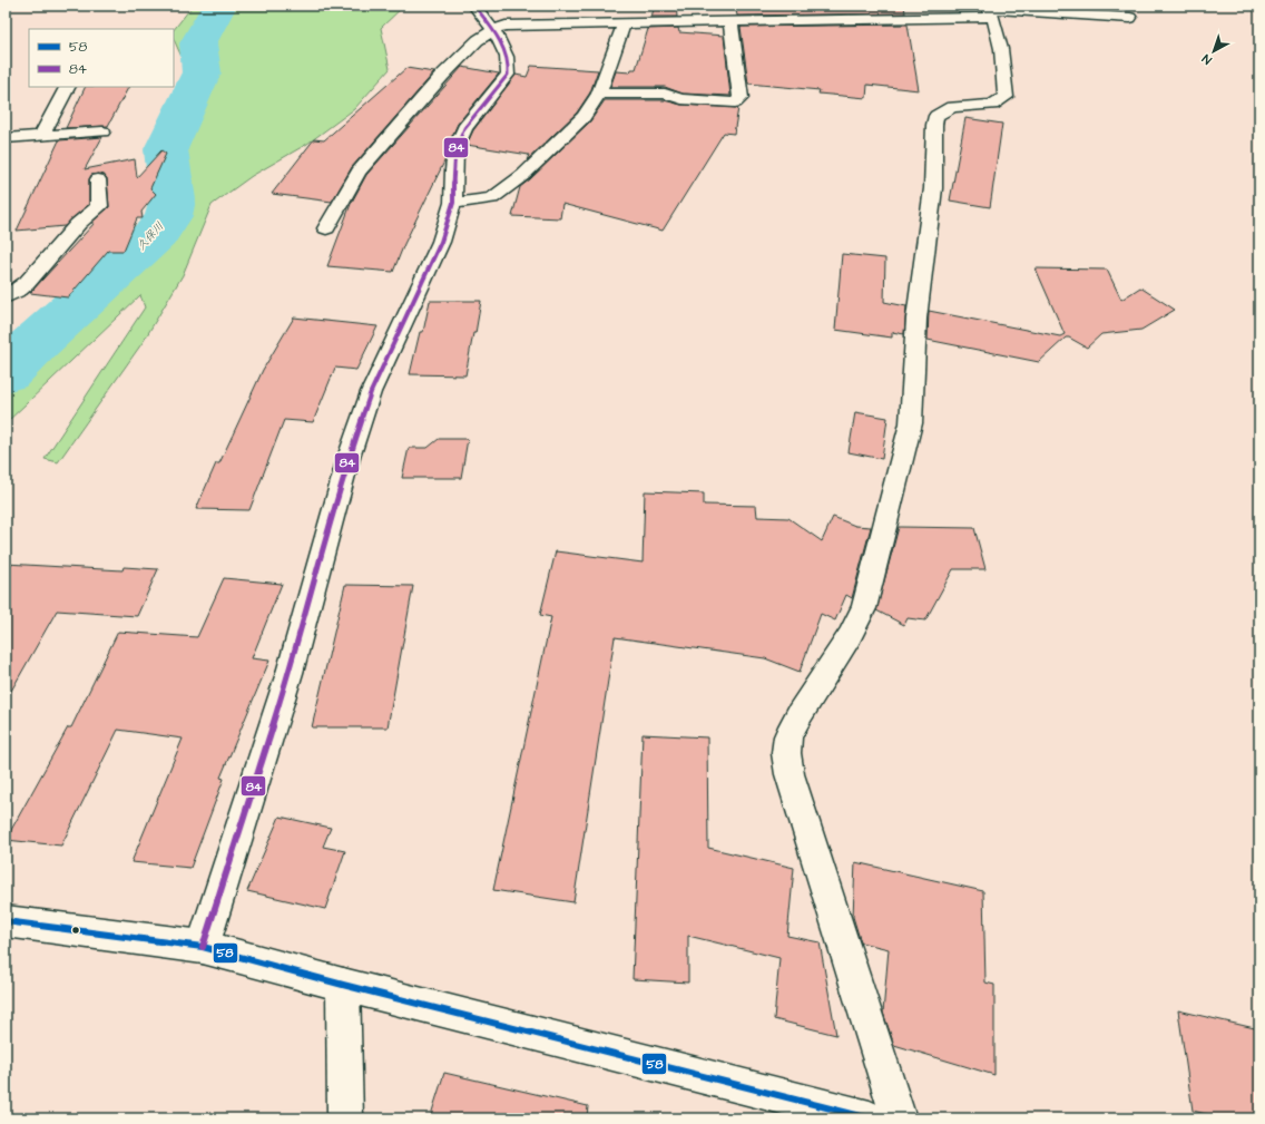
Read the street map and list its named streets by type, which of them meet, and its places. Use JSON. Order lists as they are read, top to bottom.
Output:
{
  "water": ["久保川"],
  "lines": ["transit line 84", "transit line 58"],
  "legend": ["58", "84"],
  "north": "bottom left"
}
